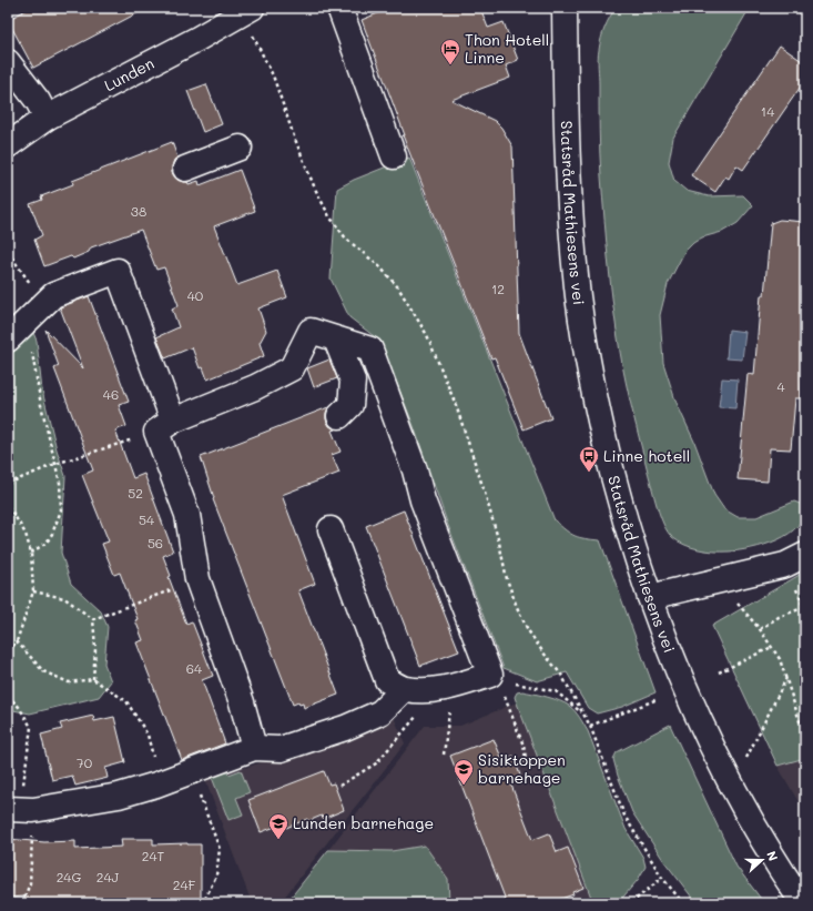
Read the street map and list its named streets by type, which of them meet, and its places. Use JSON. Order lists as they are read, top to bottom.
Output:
{
  "streets": {
    "street": ["Lunden", "Statsråd Mathiesens vei"]
  },
  "places": {
    "hotel": ["Thon Hotell Linne"],
    "bus stop": ["Linne hotell"],
    "school or university": ["Sisiktoppen barnehage", "Lunden barnehage"]
  },
  "house_numbers": [
    "14",
    "38",
    "12",
    "40",
    "4",
    "46",
    "52",
    "54",
    "56",
    "64",
    "70",
    "24T",
    "24G",
    "24J",
    "24F"
  ],
  "north": "right"
}
